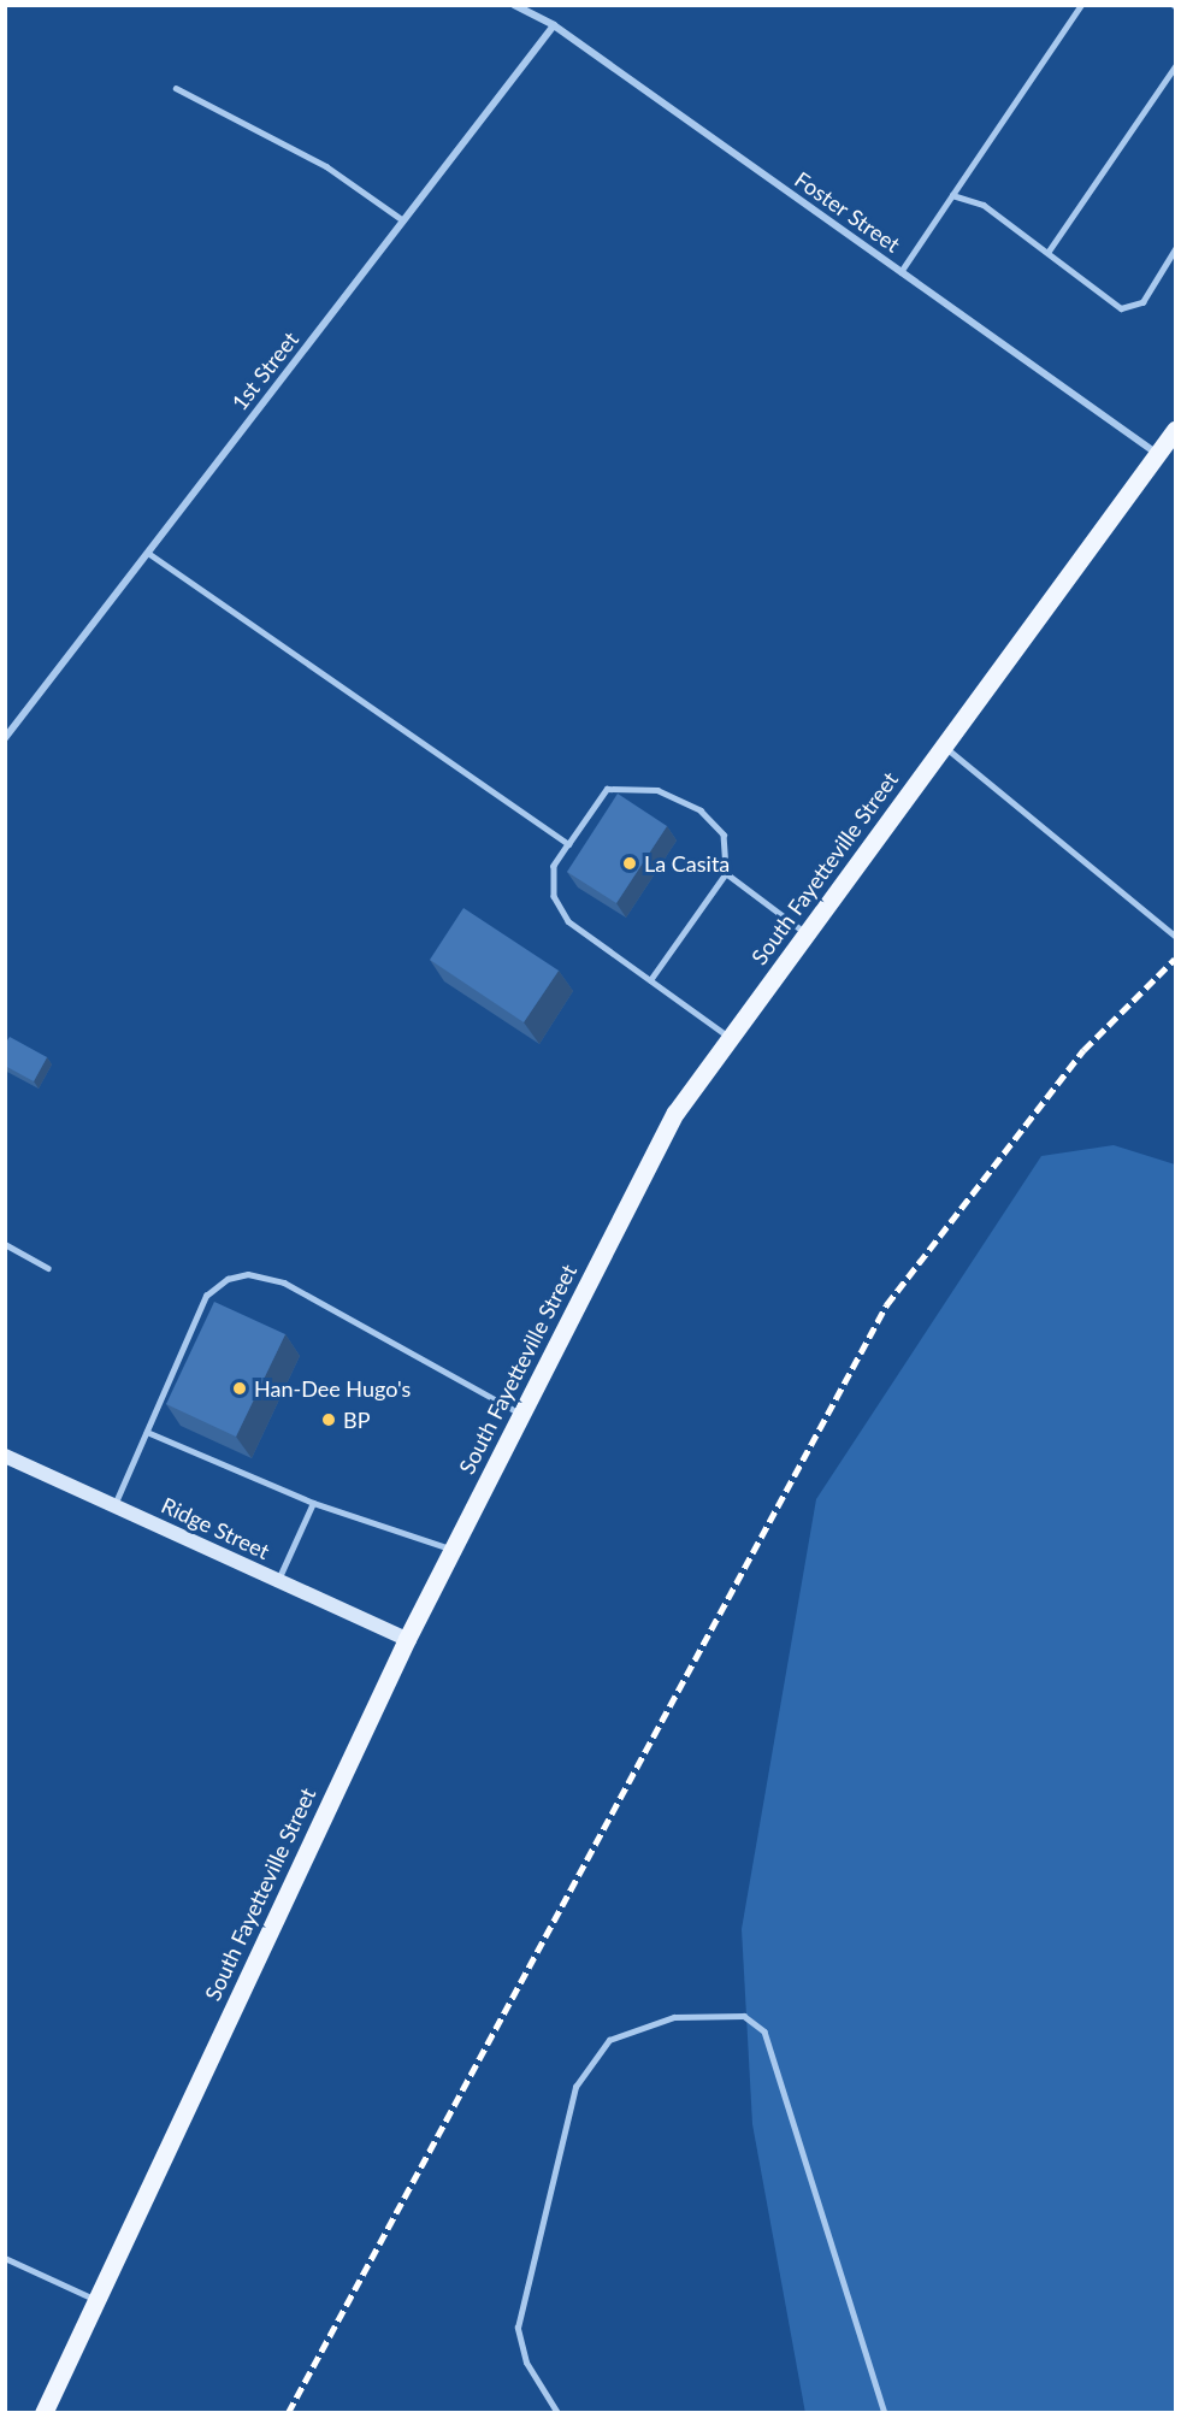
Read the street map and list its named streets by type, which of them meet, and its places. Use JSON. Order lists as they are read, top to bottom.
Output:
{
  "streets": {
    "main road": ["South Fayetteville Street"],
    "street": ["Foster Street", "1st Street", "Ridge Street"]
  },
  "crossings": [
    ["Foster Street", "1st Street"],
    ["Foster Street", "South Fayetteville Street"],
    ["South Fayetteville Street", "Ridge Street"]
  ],
  "places": ["La Casita", "Han-Dee Hugo's", "BP"]
}
